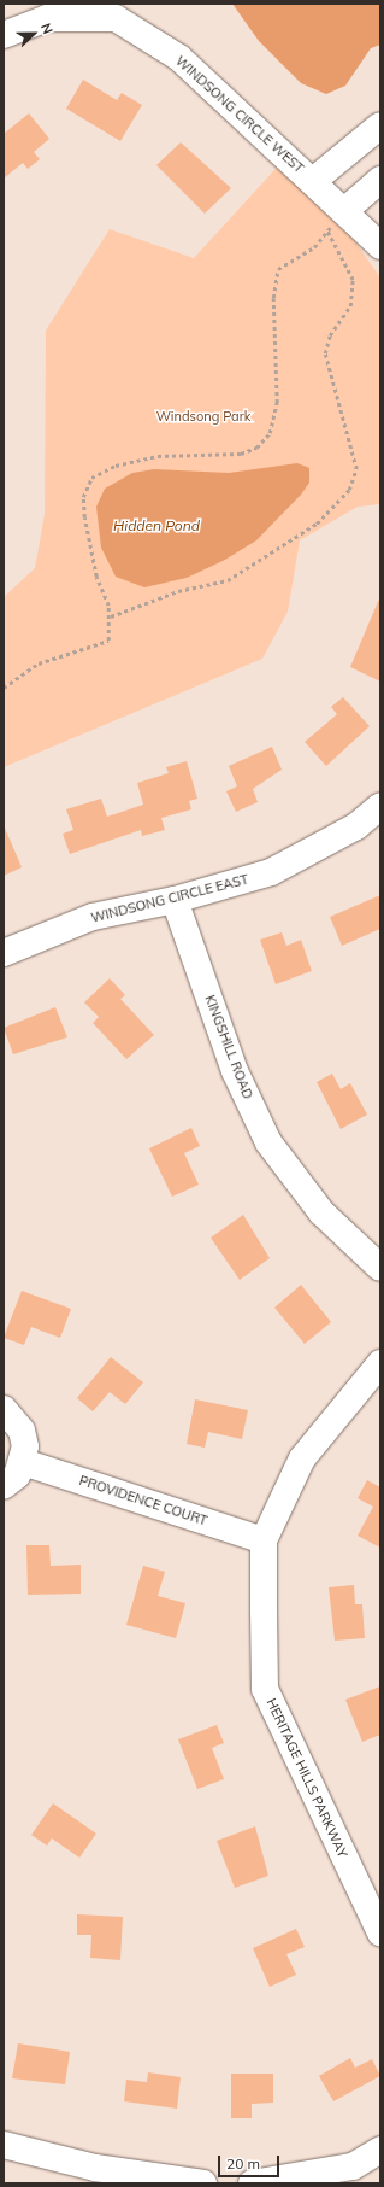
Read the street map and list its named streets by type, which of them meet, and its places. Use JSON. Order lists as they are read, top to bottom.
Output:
{
  "streets": {
    "street": [
      "WINDSONG CIRCLE WEST",
      "WINDSONG CIRCLE EAST",
      "KINGSHILL ROAD",
      "PROVIDENCE COURT",
      "HERITAGE HILLS PARKWAY"
    ]
  },
  "crossings": [
    ["WINDSONG CIRCLE EAST", "KINGSHILL ROAD"],
    ["PROVIDENCE COURT", "HERITAGE HILLS PARKWAY"]
  ],
  "water": ["Hidden Pond"],
  "parks": ["Windsong Park"],
  "scale_bar": "20 m",
  "north": "right"
}
